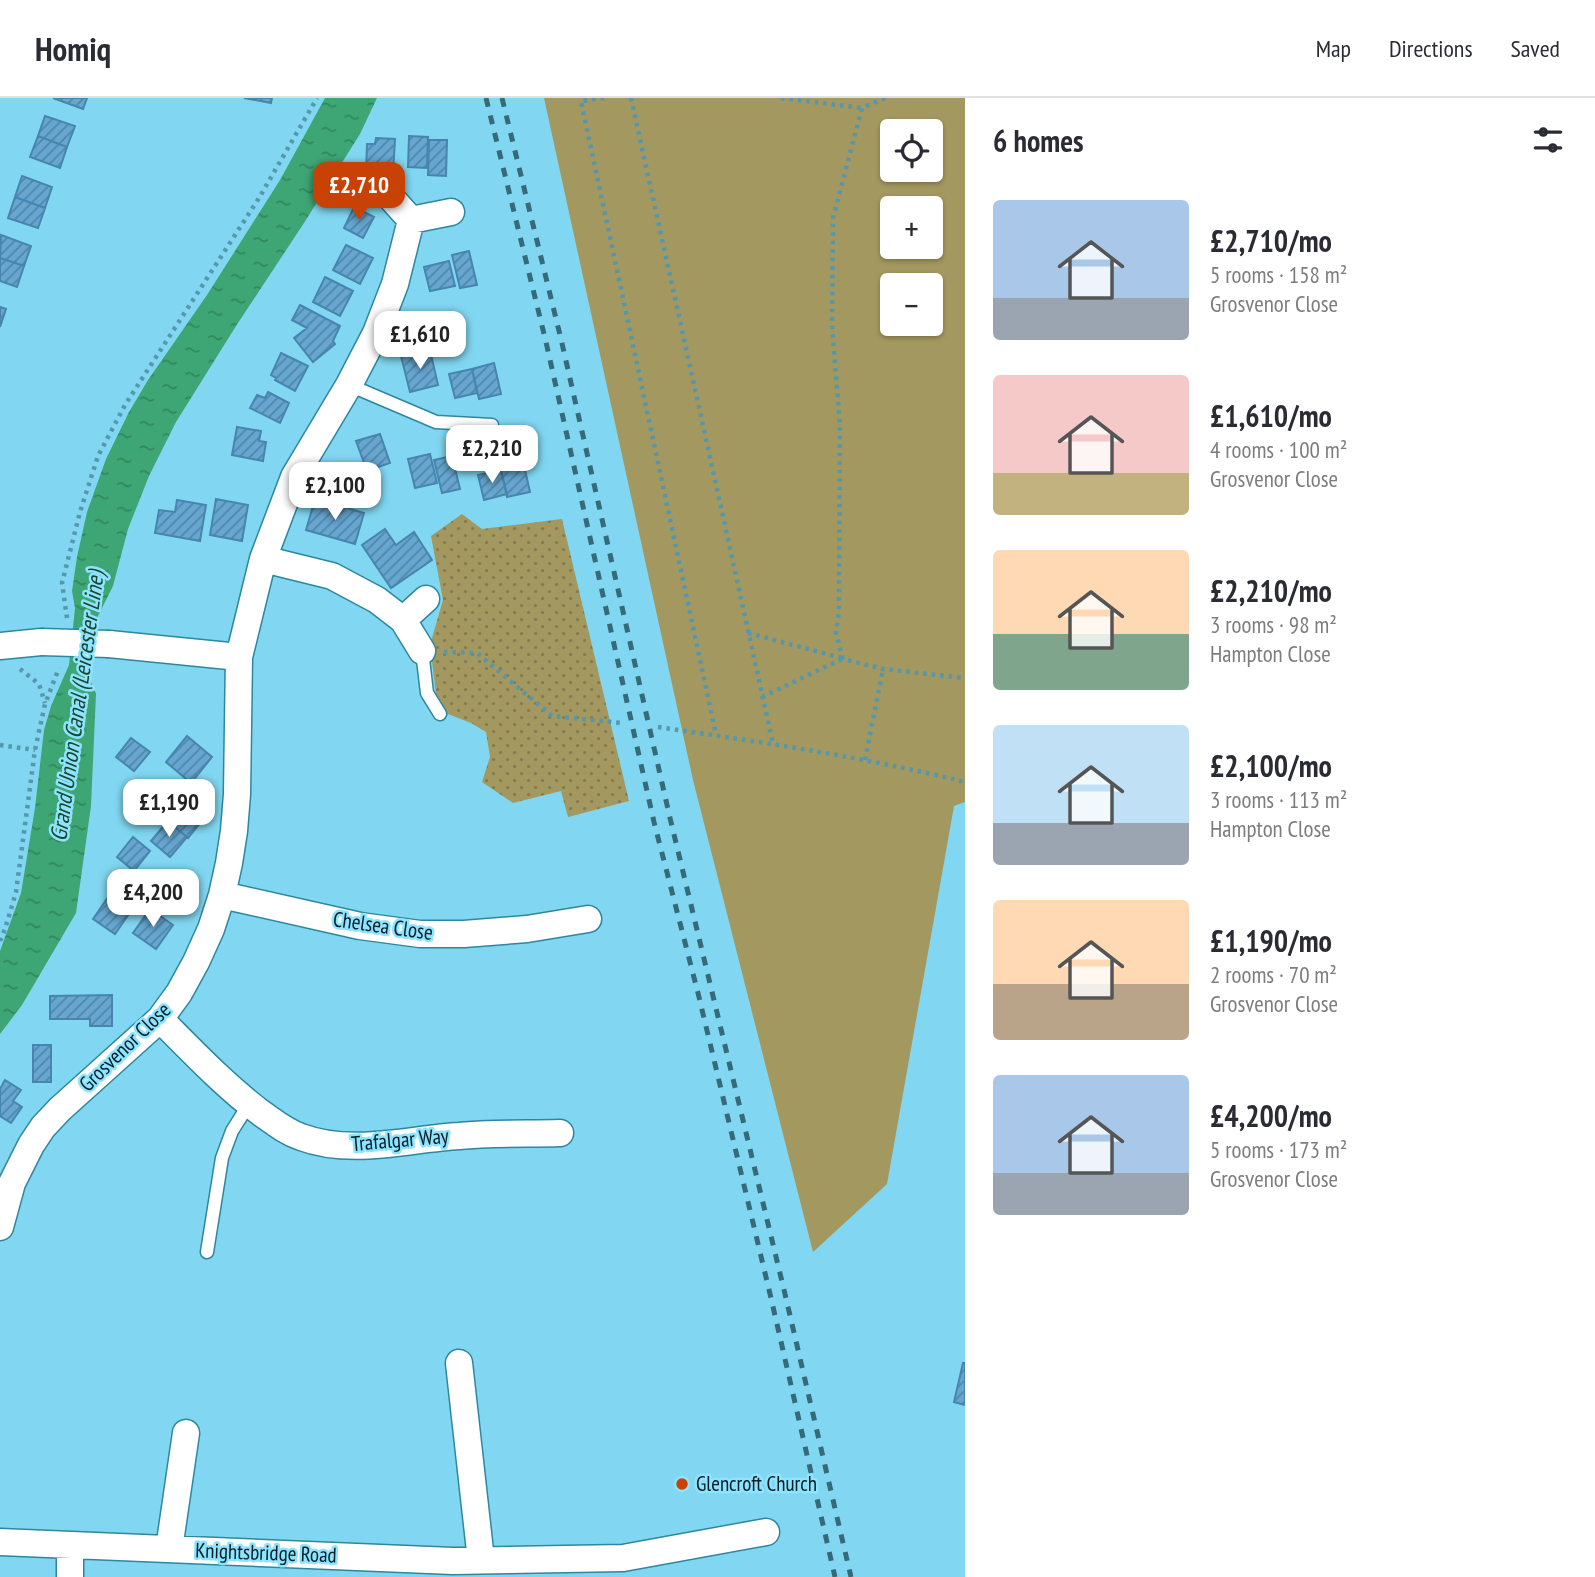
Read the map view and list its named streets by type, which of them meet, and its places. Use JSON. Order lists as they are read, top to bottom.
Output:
{
  "streets": {
    "street": [
      "Chelsea Close",
      "Grosvenor Close",
      "Trafalgar Way",
      "Knightsbridge Road"
    ]
  },
  "crossings": [
    ["Chelsea Close", "Grosvenor Close"],
    ["Grosvenor Close", "Trafalgar Way"]
  ],
  "water": ["Grand Union Canal (Leicester Line)"],
  "places": ["Glencroft Church"],
  "page": {
    "header": "Homiq",
    "nav": ["Map", "Directions", "Saved"],
    "heading": "6 homes",
    "map_buttons": ["+", "−"],
    "price": [
      "£2,710",
      "£1,610",
      "£2,210",
      "£2,100",
      "£1,190",
      "£4,200"
    ],
    "list": [
      {
        "name": "£2,710/mo",
        "note": "5 rooms · 158 m² · Grosvenor Close"
      },
      {
        "name": "£1,610/mo",
        "note": "4 rooms · 100 m² · Grosvenor Close"
      },
      {
        "name": "£2,210/mo",
        "note": "3 rooms · 98 m² · Hampton Close"
      },
      {
        "name": "£2,100/mo",
        "note": "3 rooms · 113 m² · Hampton Close"
      },
      {
        "name": "£1,190/mo",
        "note": "2 rooms · 70 m² · Grosvenor Close"
      },
      {
        "name": "£4,200/mo",
        "note": "5 rooms · 173 m² · Grosvenor Close"
      }
    ]
  }
}
